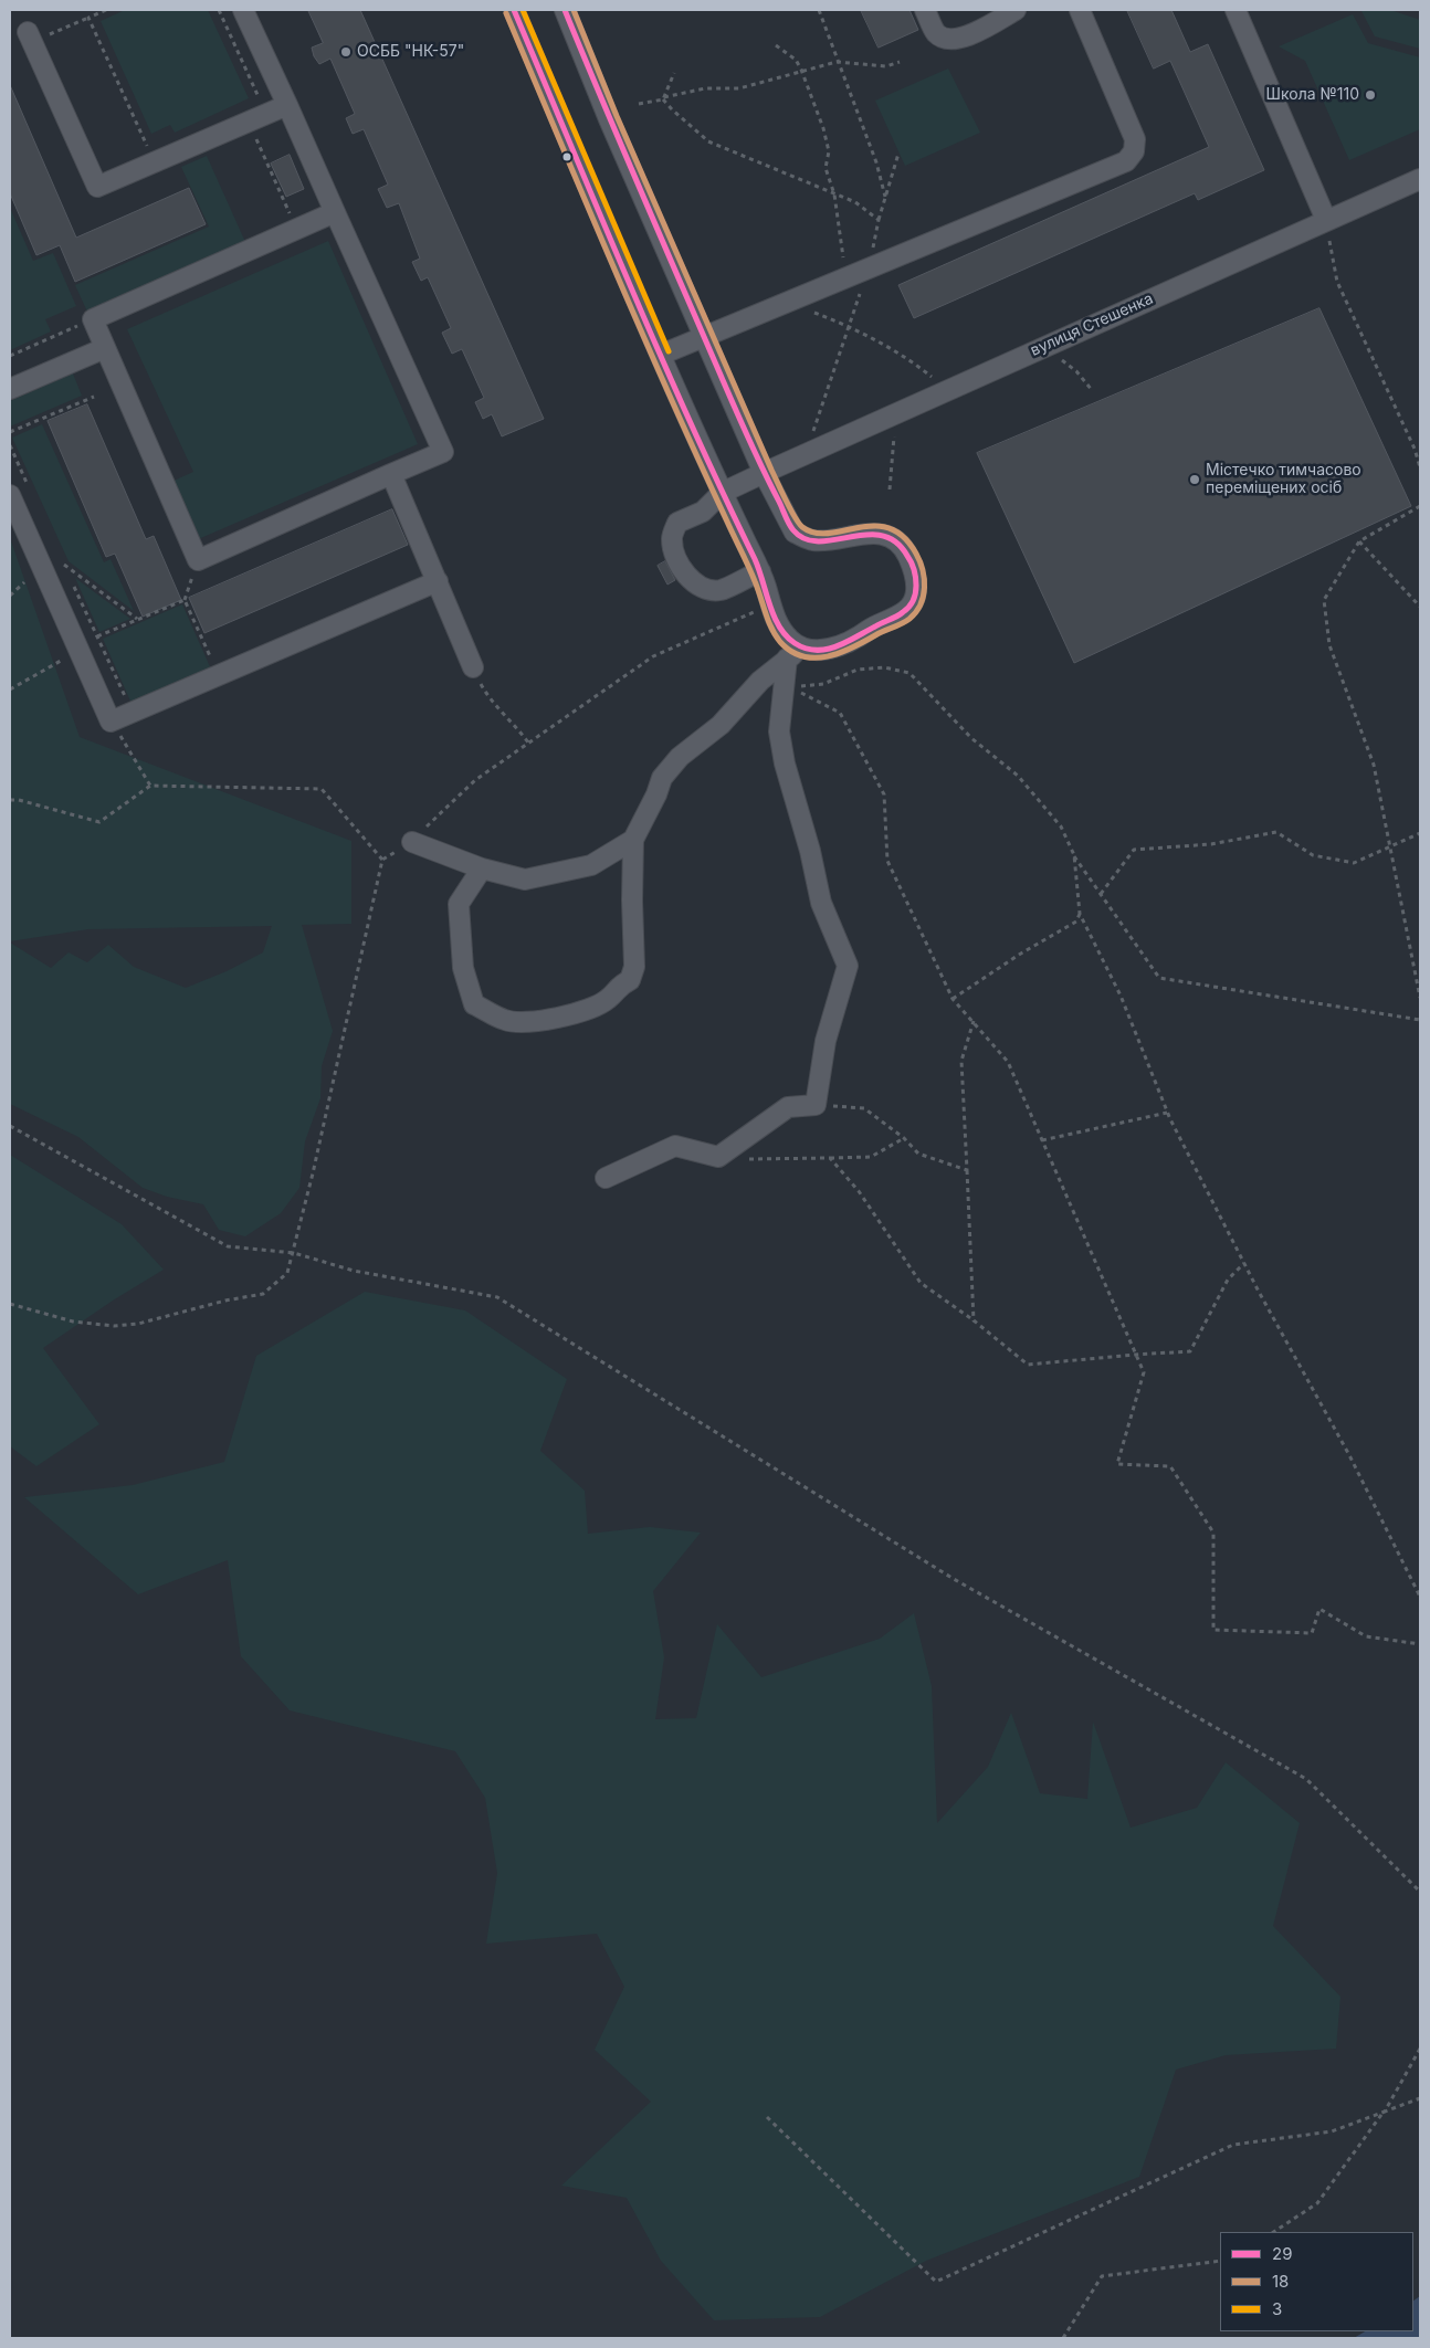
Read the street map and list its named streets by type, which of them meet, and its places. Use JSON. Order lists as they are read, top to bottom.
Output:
{
  "streets": {
    "street": ["вулиця Стешенка"]
  },
  "places": ["ОСББ \"НК-57\"", "Школа №110", "Містечко тимчасово переміщених осіб"],
  "lines": ["transit line 29", "transit line 18", "transit line 3"],
  "legend": ["29", "18", "3"]
}
